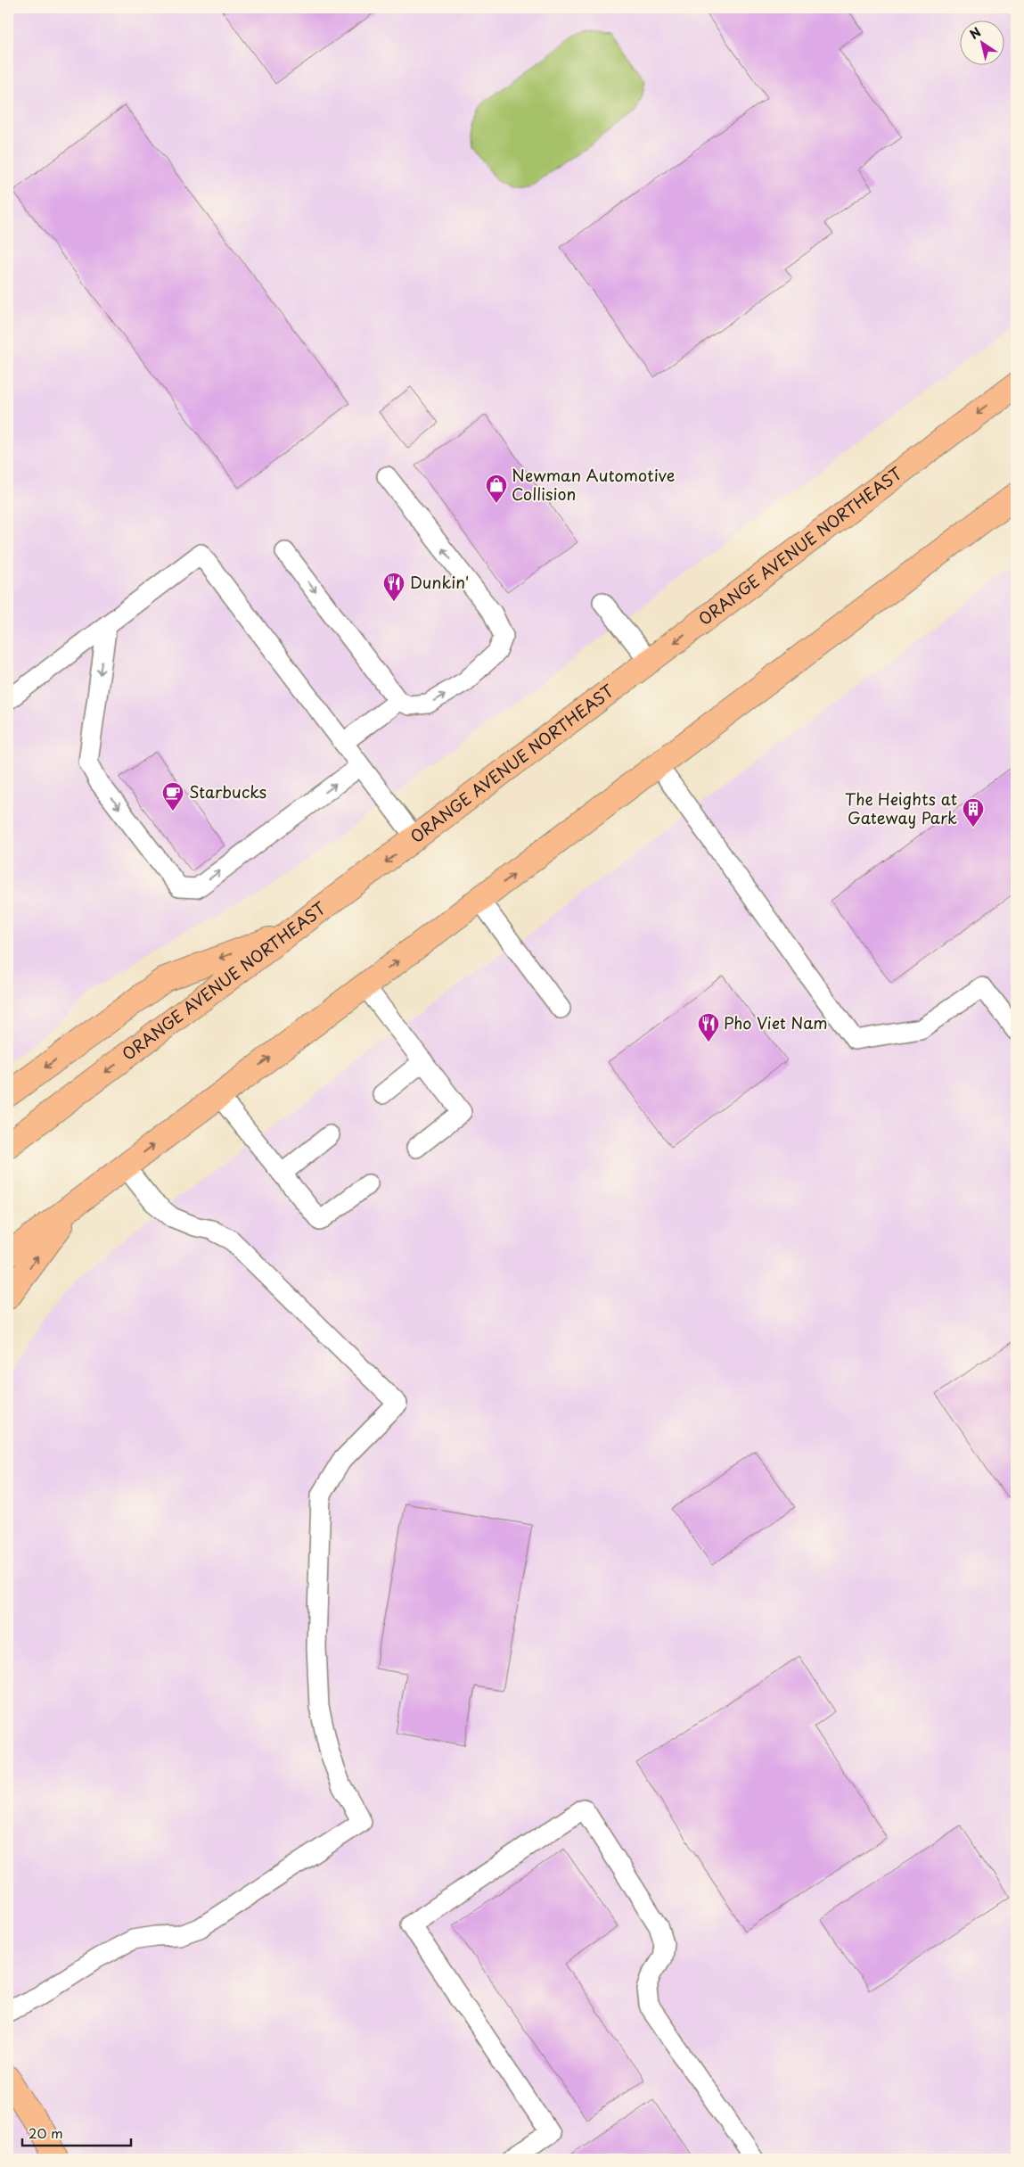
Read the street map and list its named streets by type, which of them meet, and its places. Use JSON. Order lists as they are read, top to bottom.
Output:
{
  "streets": {
    "main road": ["ORANGE AVENUE NORTHEAST"]
  },
  "places": {
    "shop": ["Newman Automotive Collision"],
    "restaurant": ["Dunkin'", "Pho Viet Nam"],
    "cafe": ["Starbucks"],
    "building": ["The Heights at Gateway Park"]
  },
  "scale_bar": "20 m",
  "north": "top left"
}
